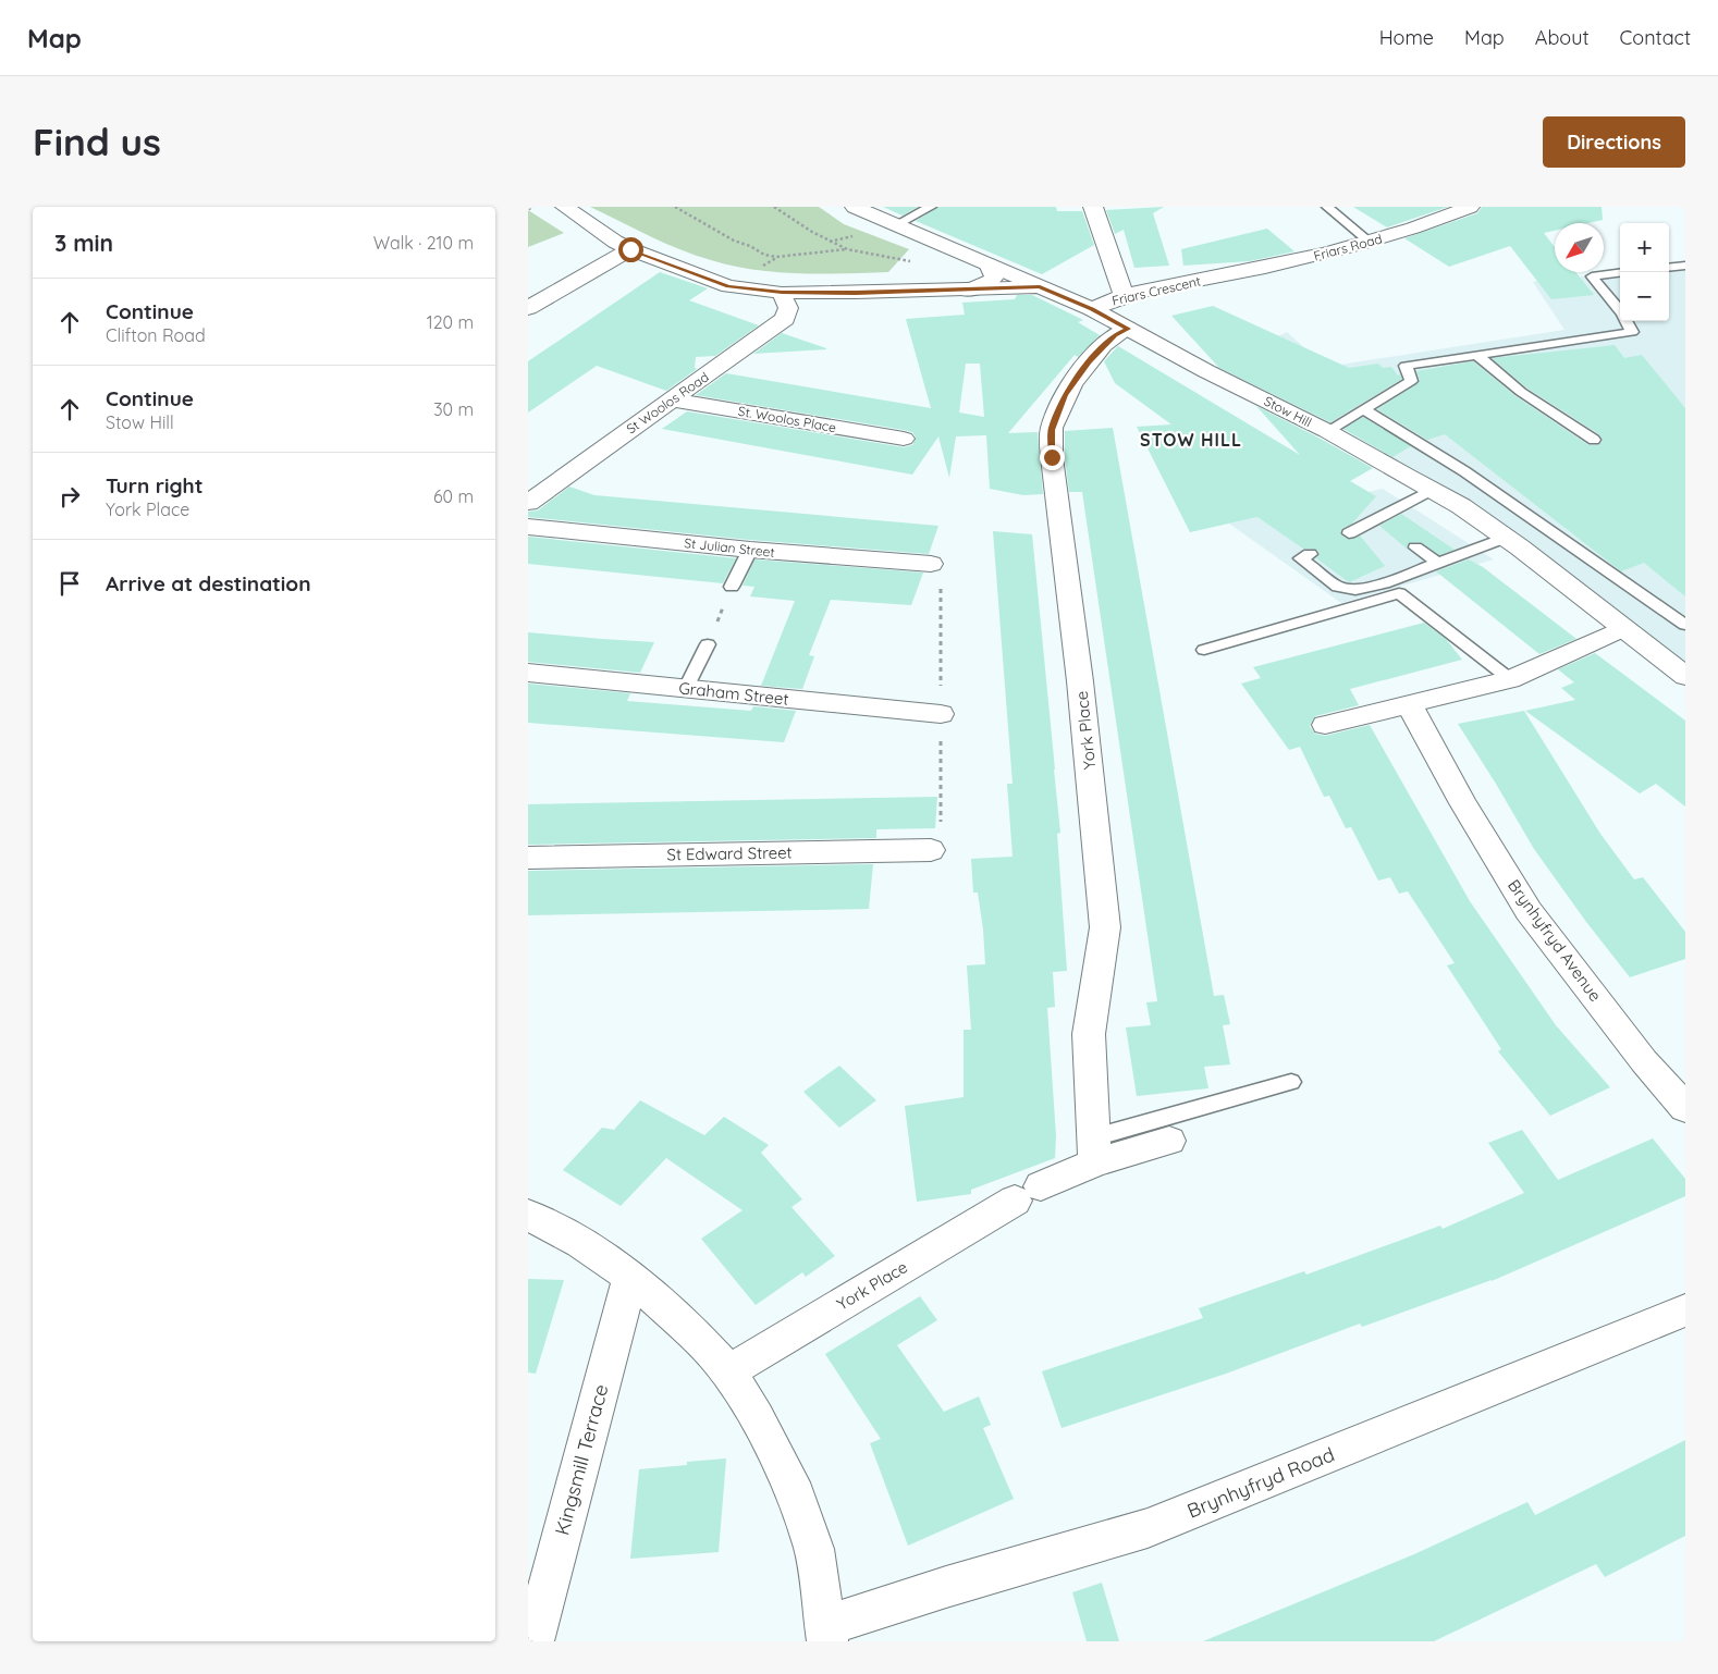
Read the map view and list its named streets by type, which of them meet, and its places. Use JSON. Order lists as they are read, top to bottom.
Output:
{
  "streets": {
    "street": [
      "Friars Road",
      "Friars Crescent",
      "St Woolos Road",
      "Stow Hill",
      "St. Woolos Place",
      "St Julian Street",
      "Graham Street",
      "York Place",
      "St Edward Street",
      "Brynhyfryd Avenue",
      "Kingsmill Terrace",
      "Brynhyfryd Road"
    ]
  },
  "crossings": [
    ["Friars Road", "Friars Crescent"],
    ["Friars Crescent", "Stow Hill"],
    ["St Woolos Road", "St. Woolos Place"],
    ["Stow Hill", "York Place"]
  ],
  "districts": ["STOW HILL"],
  "north": "bottom left",
  "page": {
    "header": "Map",
    "nav": [
      "Home",
      "Map",
      "About",
      "Contact"
    ],
    "buttons": "Directions",
    "title": "Find us",
    "heading": ["3 min", "Walk · 210 m"],
    "map_buttons": ["+", "−"],
    "list": [
      ["Continue", "Clifton Road", "120 m"],
      ["Continue", "Stow Hill", "30 m"],
      ["Turn right", "York Place", "60 m"],
      "Arrive at destination"
    ]
  }
}
